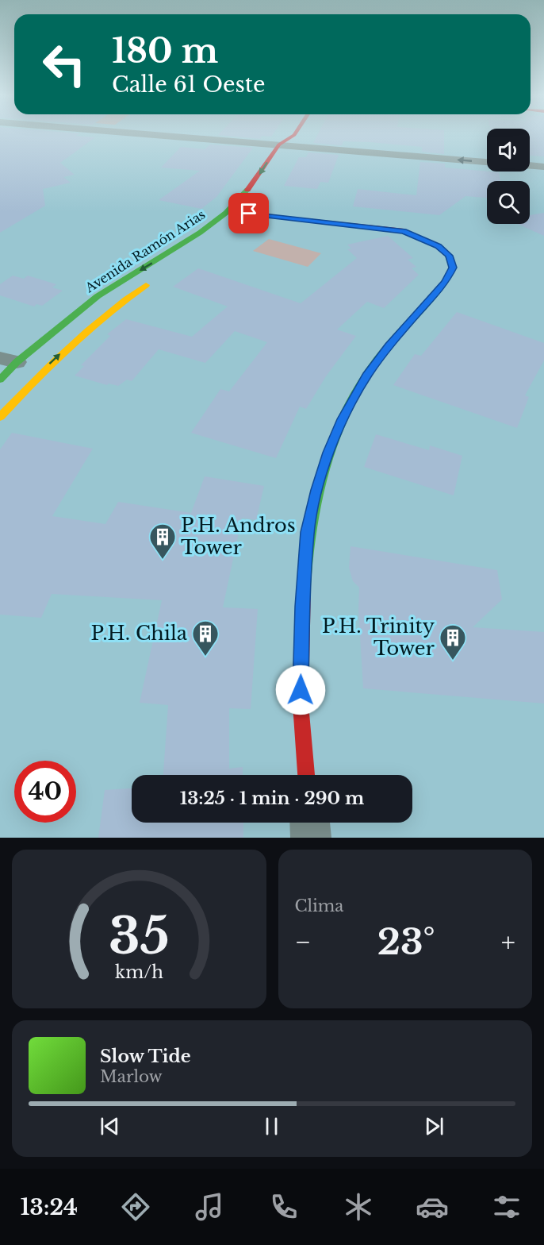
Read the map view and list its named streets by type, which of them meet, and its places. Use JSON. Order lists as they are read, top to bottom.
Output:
{
  "streets": {
    "main road": ["Avenida Ramón Arias"]
  },
  "places": {
    "building": ["P.H. Andros Tower", "P.H. Chila", "P.H. Trinity Tower"]
  },
  "page": {
    "turn": ["180 m", "Calle 61 Oeste"],
    "limit": "40",
    "trip": "13:25 · 1 min · 290 m",
    "tile": "Clima",
    "heat": ["−", "23°", "+"],
    "song": ["Slow Tide", "Marlow"],
    "tabs": "13:24",
    "gauge": ["35", "km/h"]
  }
}
